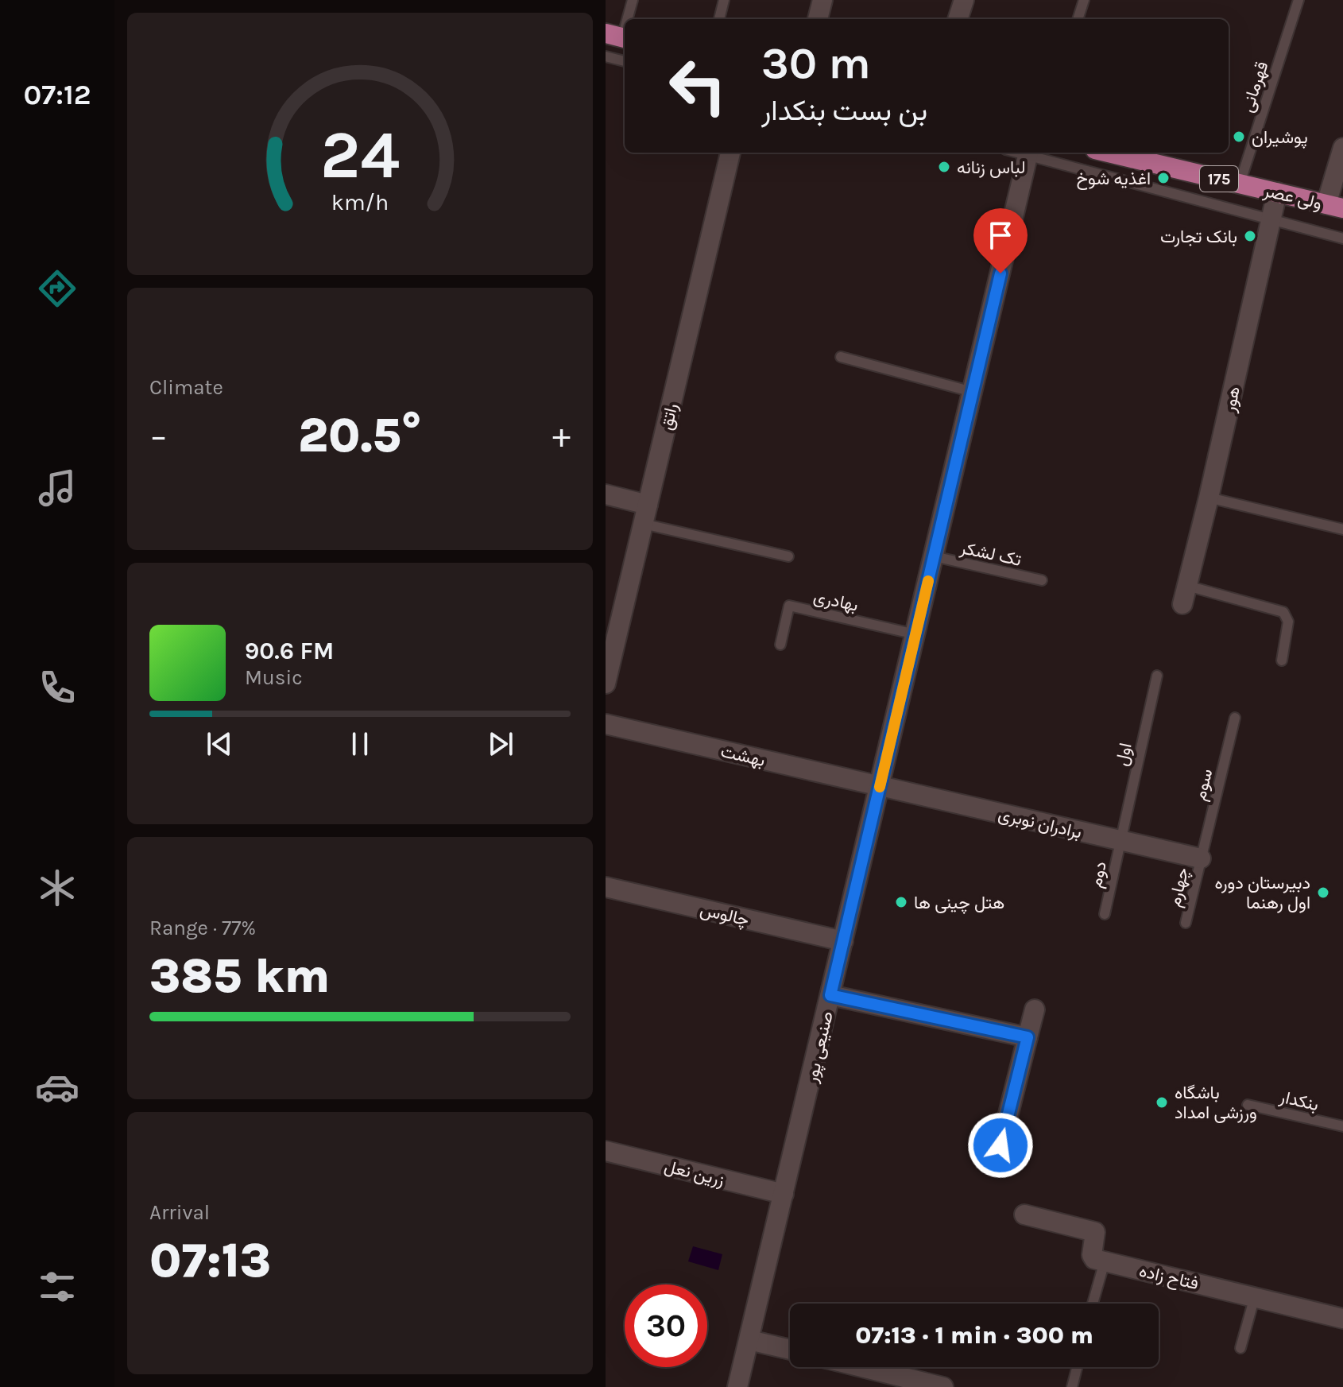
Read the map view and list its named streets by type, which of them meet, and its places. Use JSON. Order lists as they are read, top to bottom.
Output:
{
  "streets": {
    "main road": ["175", "ولی عصر"],
    "street": [
      "هور",
      "راتق",
      "بهشت",
      "برادران نوبری",
      "چالوس",
      "صنیعی پور",
      "زرین نعل",
      "فتاح زاده"
    ],
    "lane": [
      "قهرمانی",
      "تک لشکر",
      "بهادری",
      "اول",
      "سوم",
      "دوم",
      "چهارم",
      "بنکدار"
    ]
  },
  "crossings": [
    ["قهرمانی", "ولی عصر"],
    ["ولی عصر", "هور"],
    ["تک لشکر", "صنیعی پور"],
    ["بهادری", "صنیعی پور"],
    ["اول", "برادران نوبری"],
    ["اول", "دوم"],
    ["بهشت", "برادران نوبری"],
    ["بهشت", "صنیعی پور"],
    ["سوم", "برادران نوبری"],
    ["سوم", "چهارم"],
    ["برادران نوبری", "دوم"],
    ["برادران نوبری", "چهارم"],
    ["برادران نوبری", "صنیعی پور"],
    ["چالوس", "صنیعی پور"],
    ["صنیعی پور", "زرین نعل"]
  ],
  "places": [
    "پوشیران",
    "لباس زنانه",
    "اغذیه شوخ",
    "بانک تجارت",
    "دبیرستان دوره اول رهنما",
    "هتل چینی ها",
    "باشگاه ورزشی امداد"
  ],
  "page": {
    "tabs": "07:12",
    "turn": ["30 m", "بن بست بنکدار"],
    "tile": [
      "Climate",
      ["Range · 77%", "385 km"],
      ["Arrival", "07:13"]
    ],
    "heat": ["−", "20.5°", "+"],
    "song": ["90.6 FM", "Music"],
    "limit": "30",
    "trip": "07:13 · 1 min · 300 m",
    "gauge": ["24", "km/h"]
  }
}
